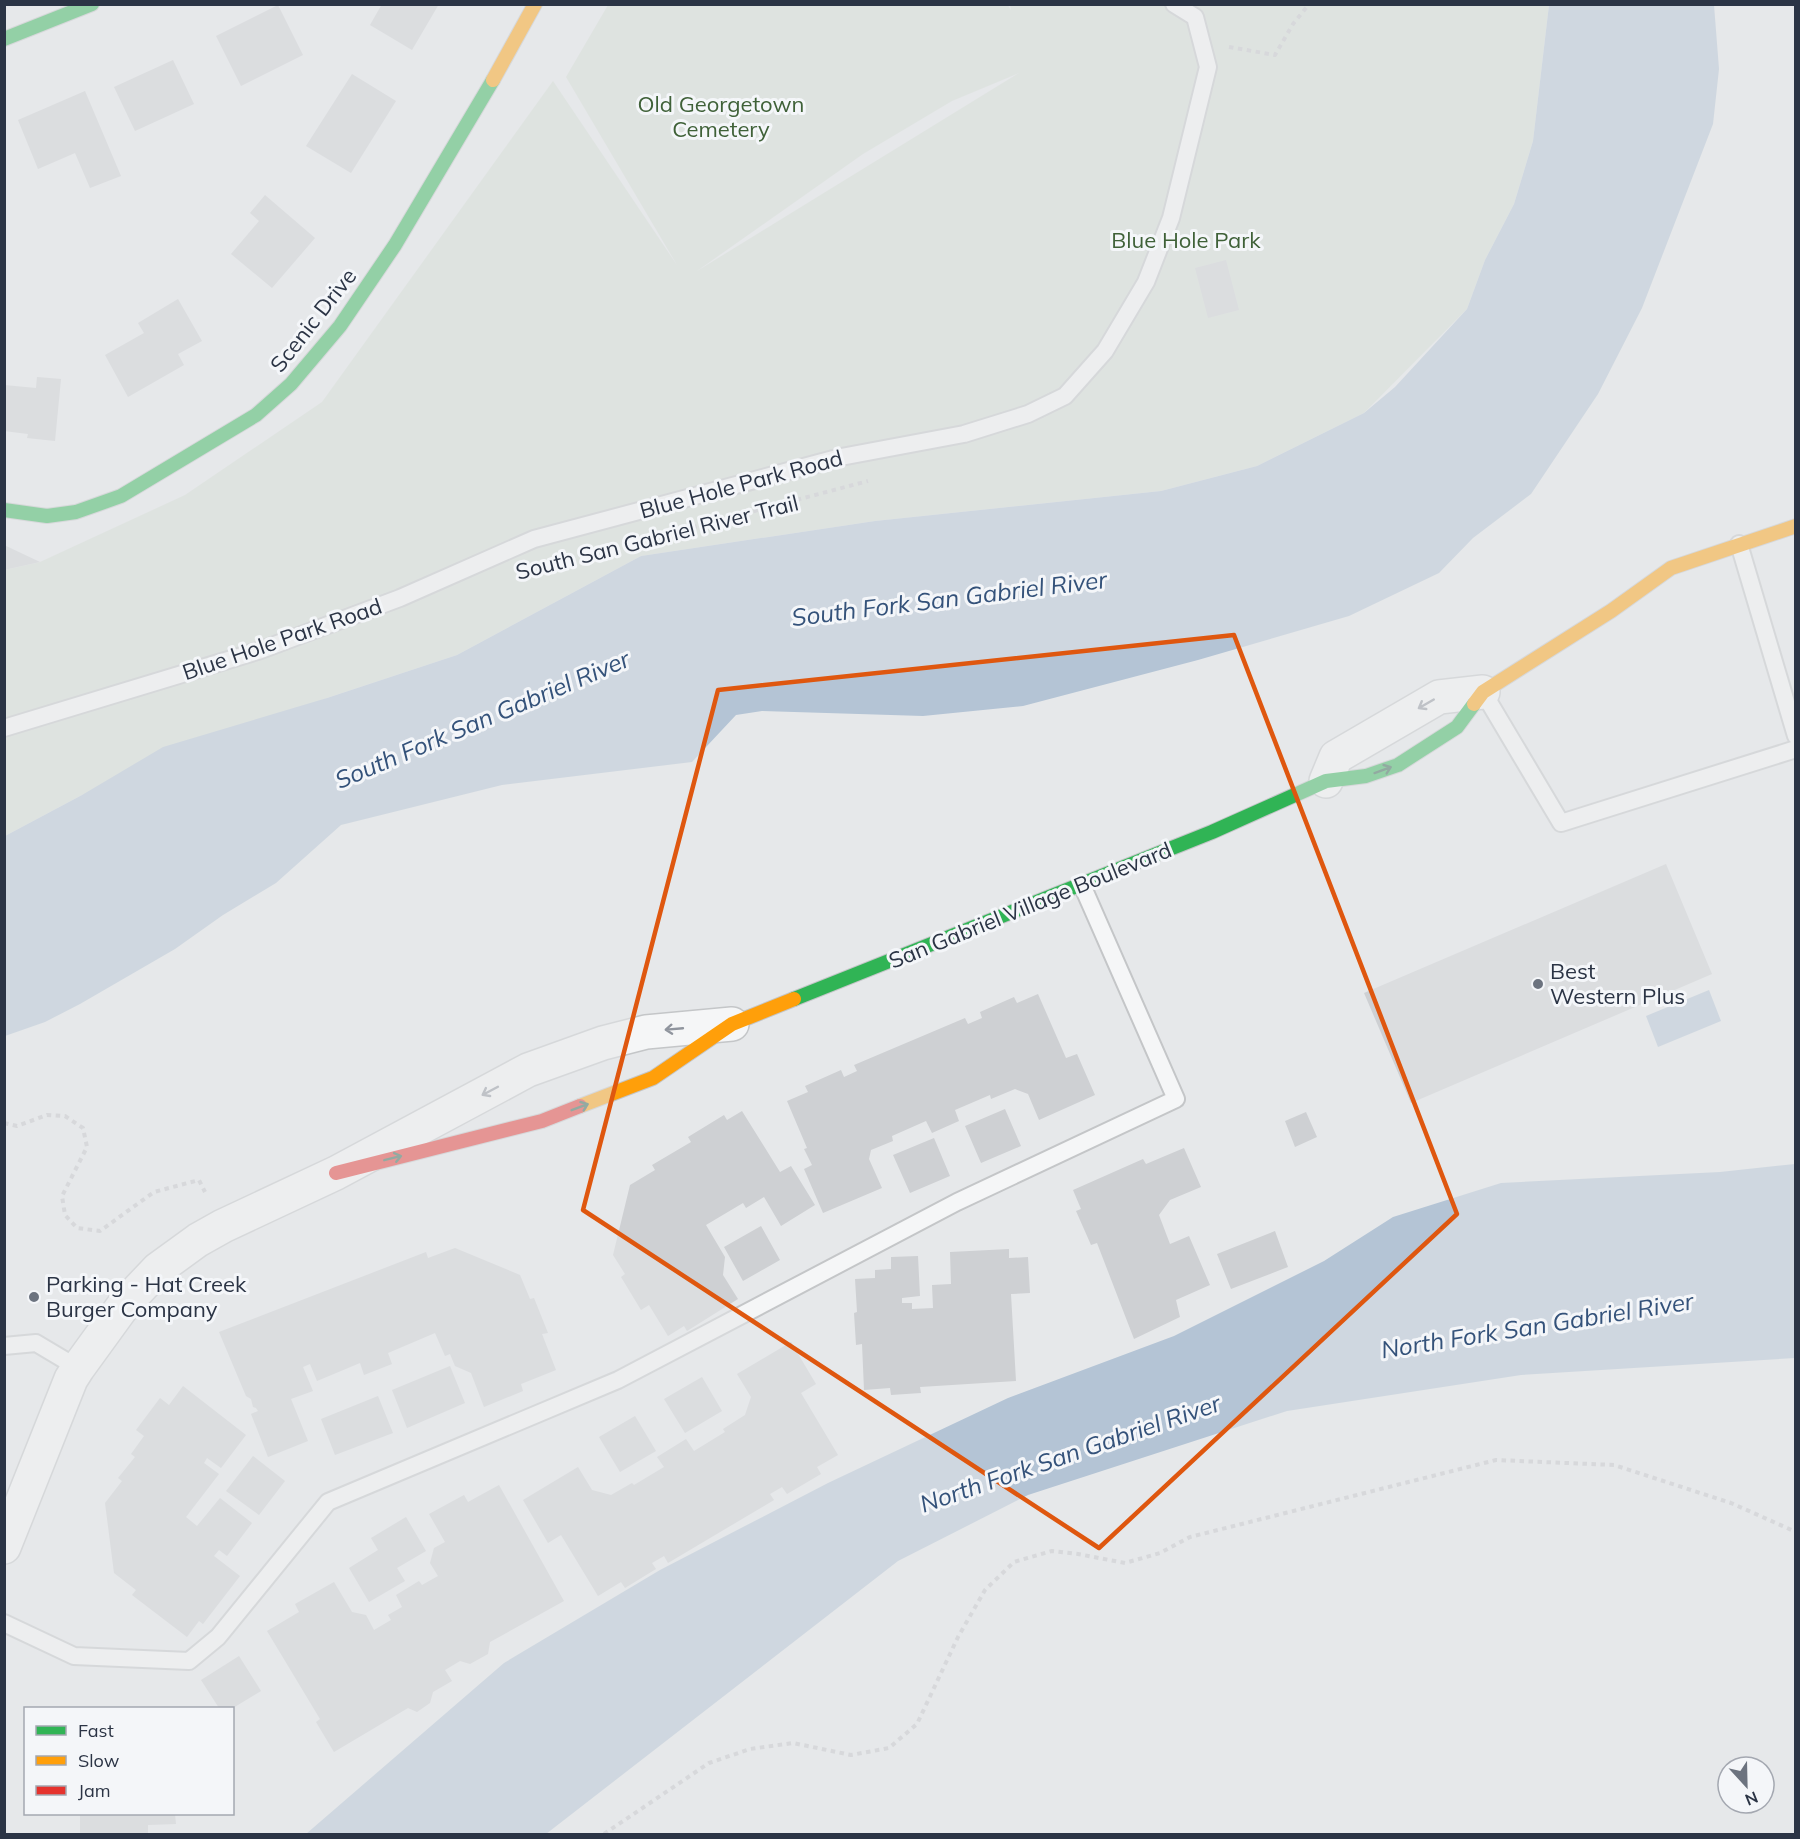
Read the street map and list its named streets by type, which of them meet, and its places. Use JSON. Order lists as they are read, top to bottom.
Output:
{
  "streets": {
    "street": ["Scenic Drive", "San Gabriel Village Boulevard"],
    "lane": ["Blue Hole Park Road"],
    "path": ["South San Gabriel River Trail"]
  },
  "water": ["South Fork San Gabriel River", "North Fork San Gabriel River"],
  "parks": ["Old Georgetown Cemetery", "Blue Hole Park"],
  "places": ["Best Western Plus", "Parking - Hat Creek Burger Company"],
  "legend": ["Fast", "Slow", "Jam"],
  "north": "bottom"
}
